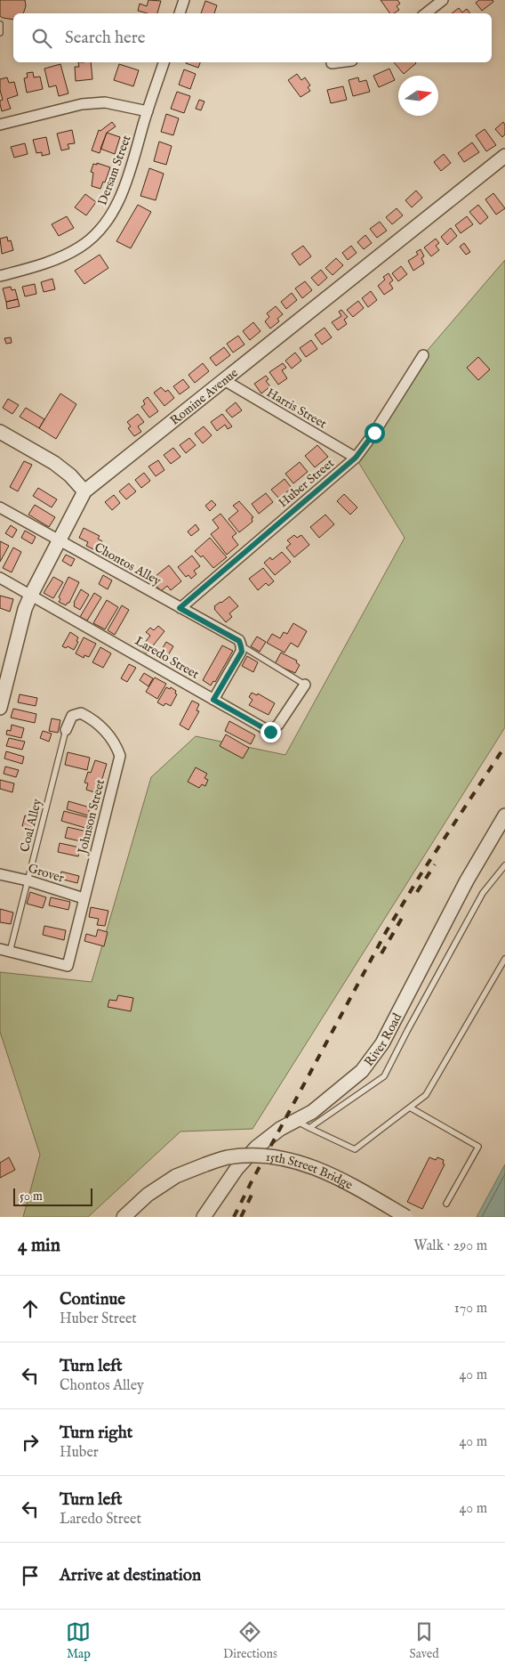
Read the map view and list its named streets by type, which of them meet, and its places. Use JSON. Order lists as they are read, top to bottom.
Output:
{
  "streets": {
    "street": [
      "Dersam Street",
      "Romine Avenue",
      "Harris Street",
      "Huber Street",
      "Chontos Alley",
      "Laredo Street",
      "Johnson Street",
      "Grover",
      "River Road",
      "15th Street Bridge"
    ],
    "lane": ["Coal Alley"]
  },
  "crossings": [
    ["Romine Avenue", "Harris Street"],
    ["Romine Avenue", "Chontos Alley"],
    ["Romine Avenue", "Laredo Street"],
    ["Harris Street", "Huber Street"],
    ["Huber Street", "Chontos Alley"],
    ["Johnson Street", "Coal Alley"],
    ["Johnson Street", "Grover"],
    ["Coal Alley", "Grover"]
  ],
  "scale_bar": "50 m",
  "north": "right",
  "page": {
    "search": "Search here",
    "scale": "50 m",
    "heading": ["4 min", "Walk · 290 m"],
    "list": [
      ["Continue", "Huber Street", "170 m"],
      ["Turn left", "Chontos Alley", "40 m"],
      ["Turn right", "Huber", "40 m"],
      ["Turn left", "Laredo Street", "40 m"],
      "Arrive at destination"
    ],
    "nav": ["Map", "Directions", "Saved"]
  }
}
